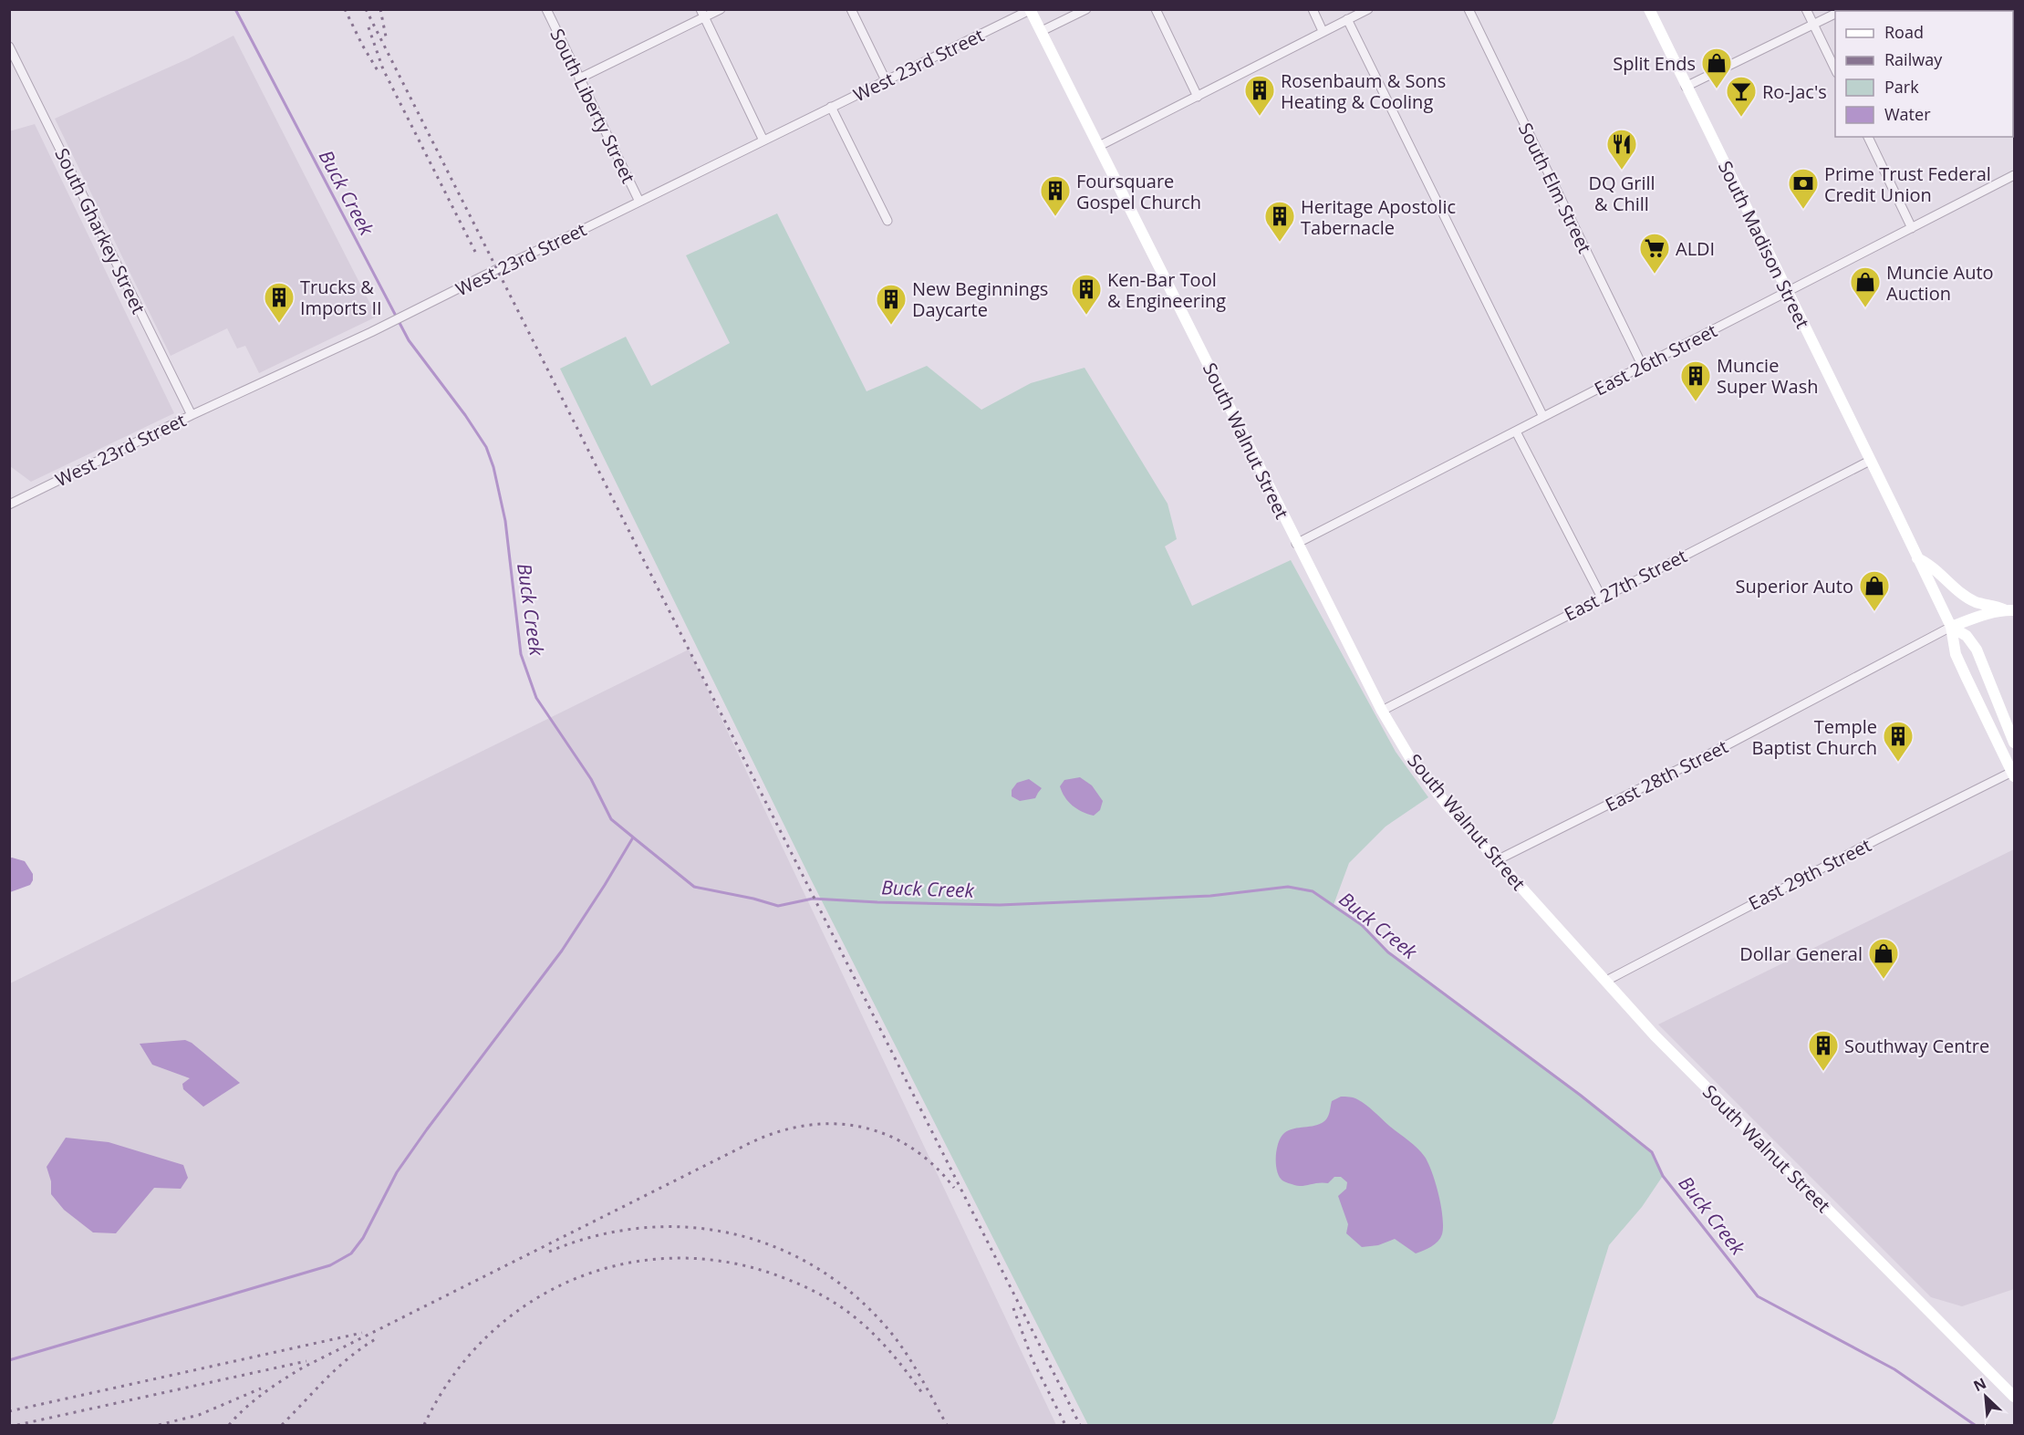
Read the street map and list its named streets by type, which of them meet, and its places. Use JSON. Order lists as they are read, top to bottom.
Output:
{
  "streets": {
    "main road": ["South Madison Street", "South Walnut Street"],
    "street": [
      "West 23rd Street",
      "South Liberty Street",
      "South Elm Street",
      "South Gharkey Street",
      "East 26th Street",
      "East 27th Street",
      "East 28th Street",
      "East 29th Street"
    ]
  },
  "crossings": [
    ["West 23rd Street", "South Liberty Street"],
    ["West 23rd Street", "South Gharkey Street"],
    ["West 23rd Street", "South Walnut Street"],
    ["South Elm Street", "East 26th Street"],
    ["South Madison Street", "East 26th Street"],
    ["South Madison Street", "East 27th Street"],
    ["South Madison Street", "East 28th Street"],
    ["South Madison Street", "East 29th Street"],
    ["East 26th Street", "South Walnut Street"],
    ["South Walnut Street", "East 27th Street"],
    ["South Walnut Street", "East 28th Street"],
    ["South Walnut Street", "East 29th Street"]
  ],
  "water": ["Buck Creek"],
  "places": {
    "shop": [
      "Split Ends",
      "Muncie Auto Auction",
      "Superior Auto",
      "Dollar General"
    ],
    "building": [
      "Rosenbaum & Sons Heating & Cooling",
      "Foursquare Gospel Church",
      "Heritage Apostolic Tabernacle",
      "Ken-Bar Tool & Engineering",
      "Trucks & Imports II",
      "New Beginnings Daycarte",
      "Muncie Super Wash",
      "Temple Baptist Church",
      "Southway Centre"
    ],
    "bar": ["Ro-Jac's"],
    "restaurant": ["DQ Grill & Chill"],
    "bank": ["Prime Trust Federal Credit Union"],
    "supermarket": ["ALDI"]
  },
  "legend": [
    "Road",
    "Railway",
    "Park",
    "Water"
  ],
  "north": "top left"
}
